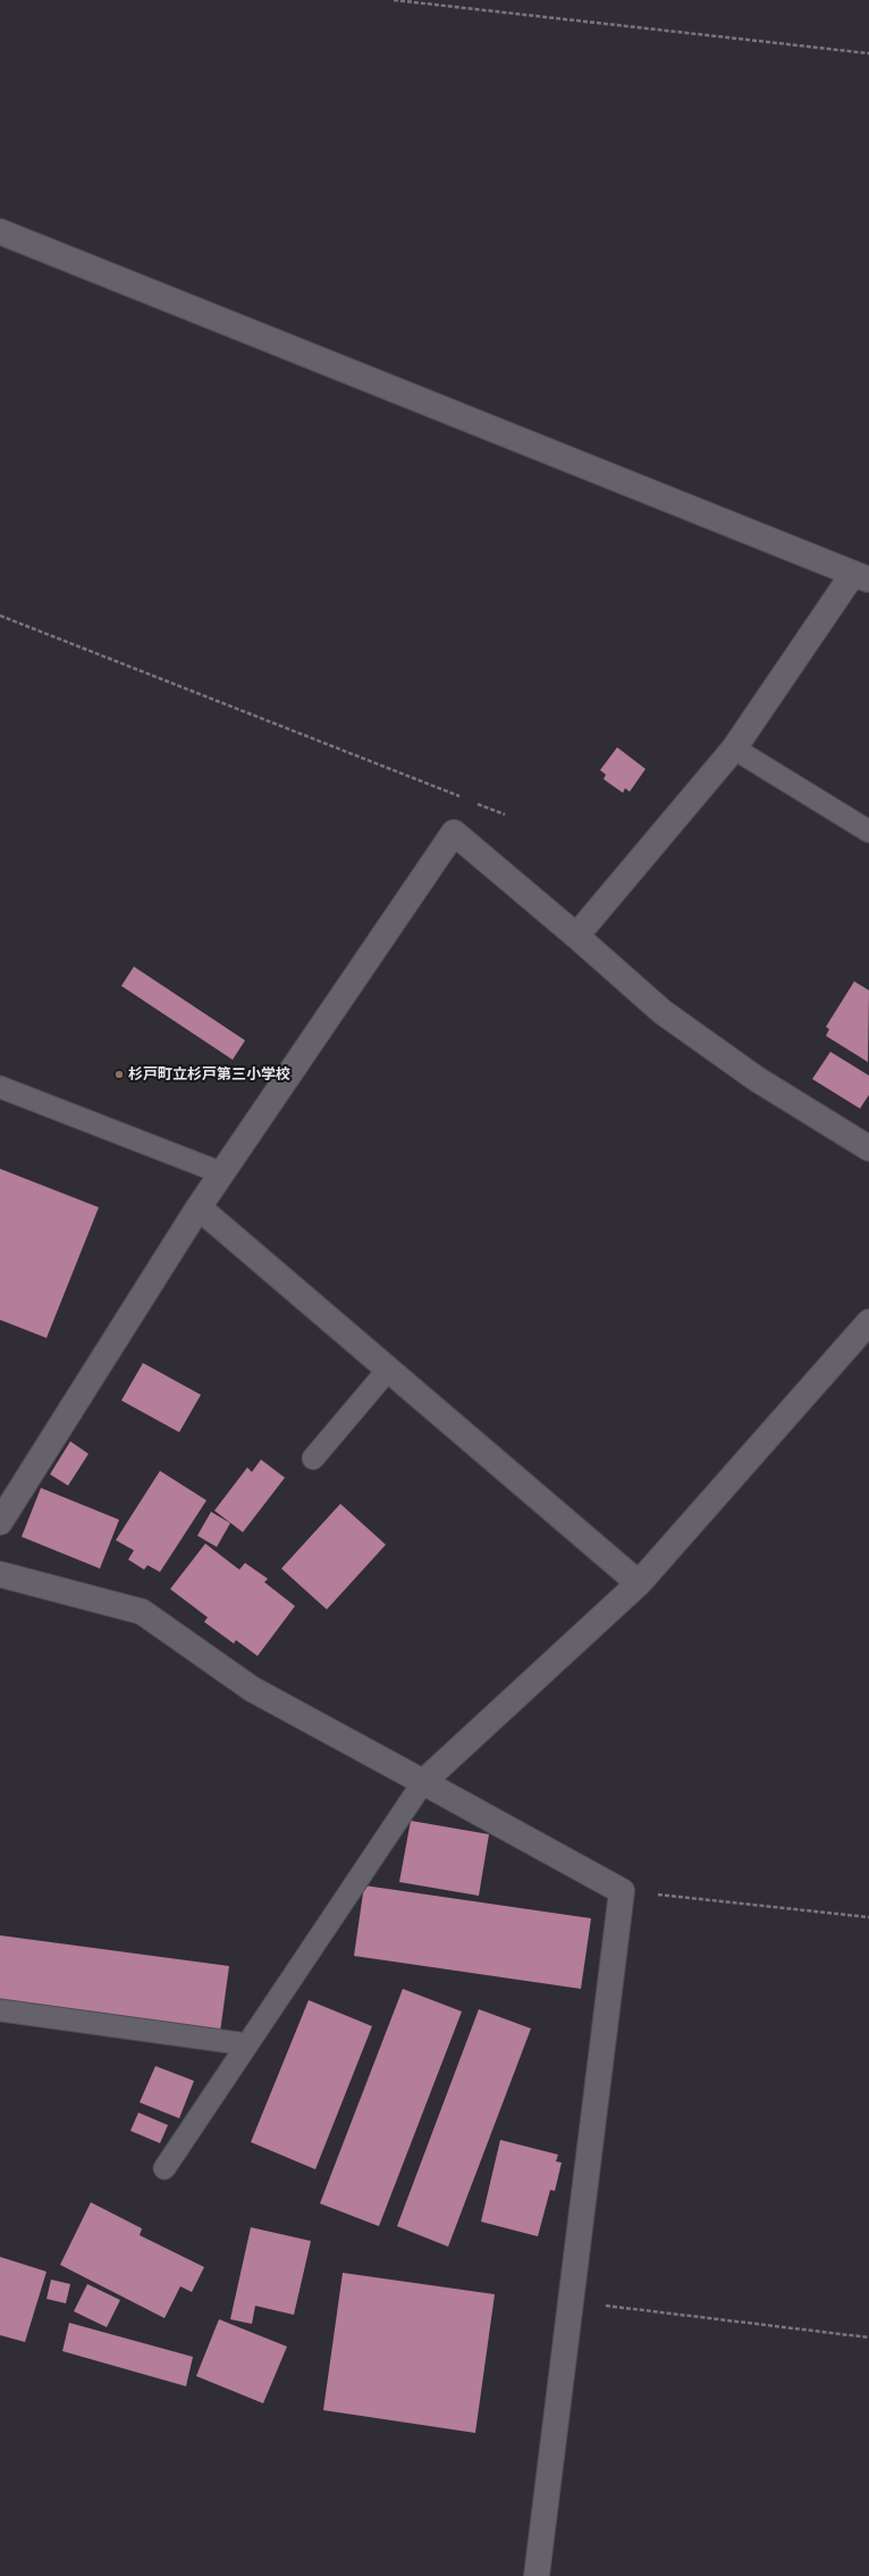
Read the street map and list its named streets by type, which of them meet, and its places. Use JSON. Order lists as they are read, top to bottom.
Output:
{
  "places": ["杉戸町立杉戸第三小学校"]
}
